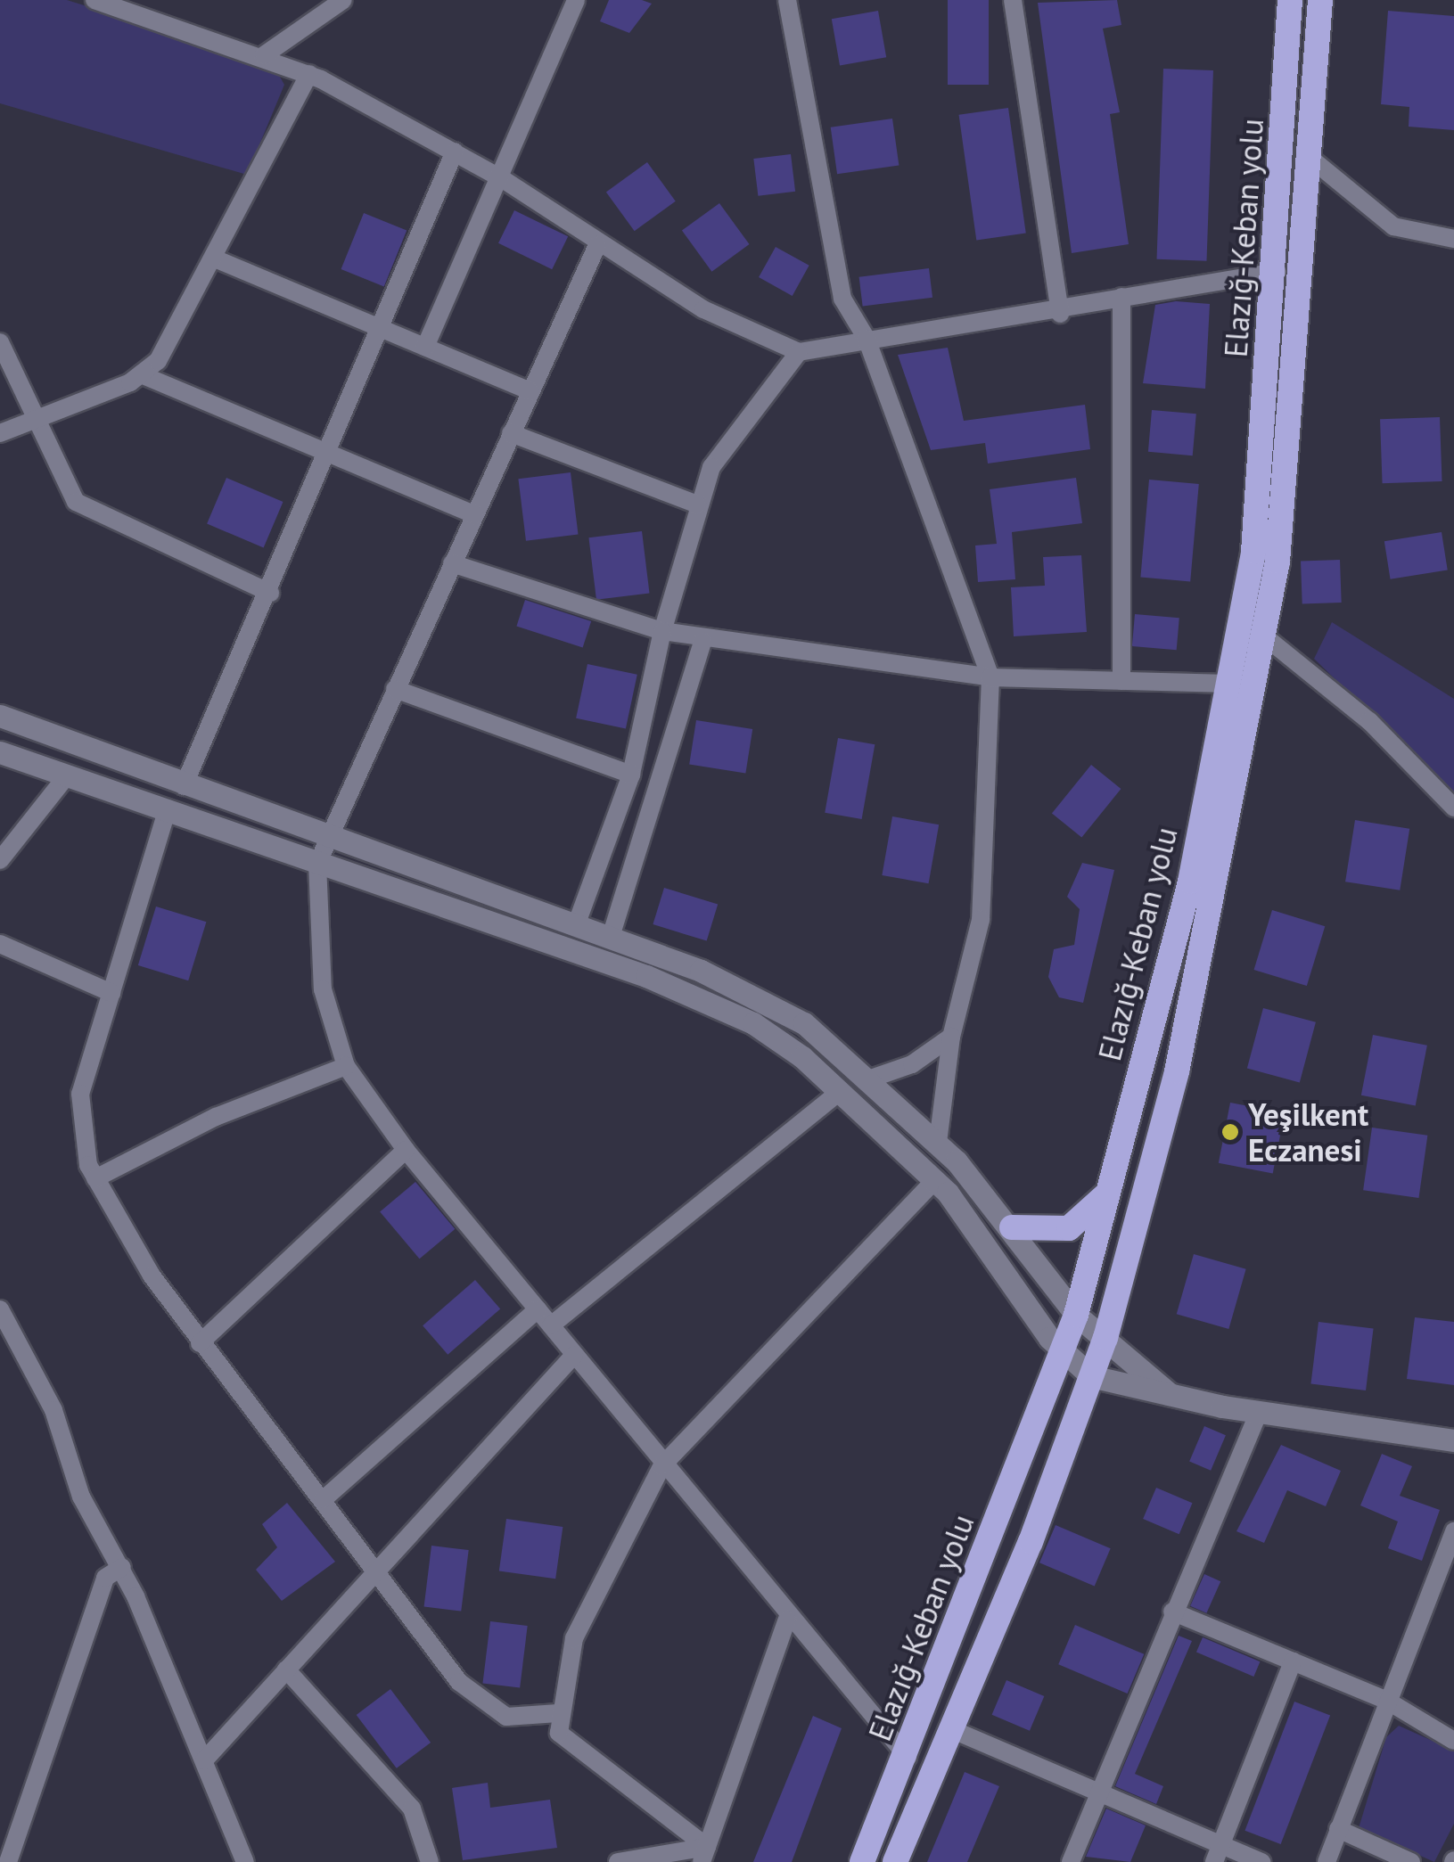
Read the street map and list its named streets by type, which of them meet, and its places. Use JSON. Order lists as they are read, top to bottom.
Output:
{
  "streets": {
    "highway": ["Elazığ-Keban yolu"]
  },
  "places": ["Yeşilkent Eczanesi"]
}
